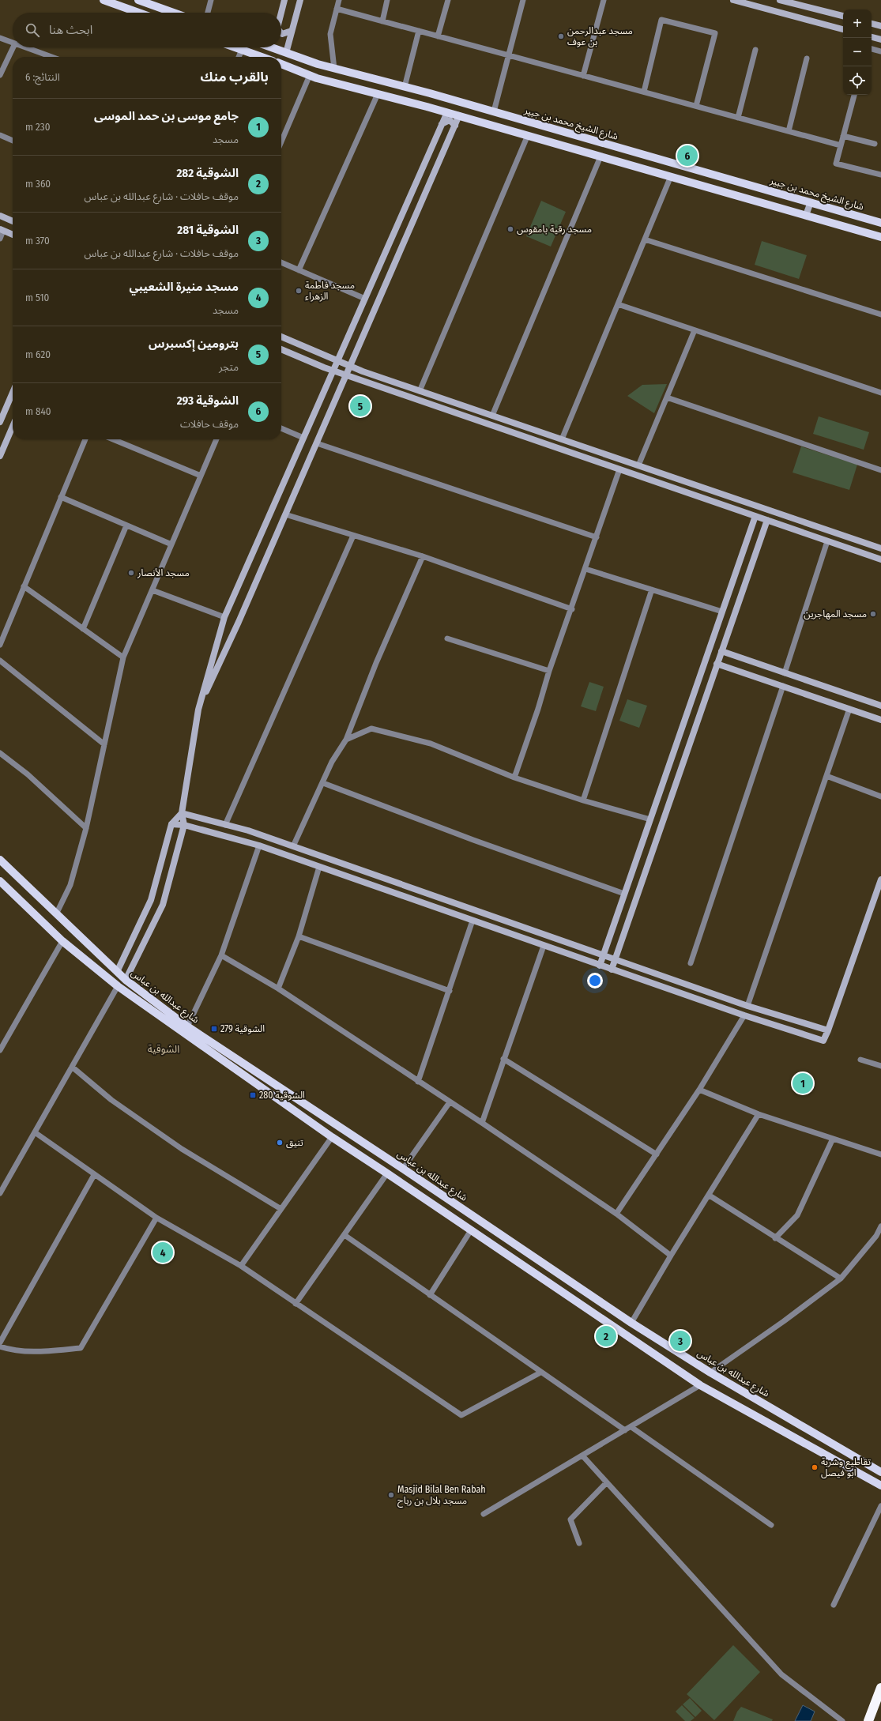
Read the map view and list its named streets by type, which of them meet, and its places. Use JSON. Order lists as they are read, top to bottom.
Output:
{
  "streets": {
    "main road": ["شارع الشيخ محمد بن جبير", "شارع عبدالله بن عباس"]
  },
  "districts": ["الشوقية"],
  "places": {
    "other": [
      "مسجد عبدالرحمن بن عوف",
      "مسجد رقية بامقوس",
      "مسجد فاطمة الزهراء",
      "مسجد الأنصار",
      "مسجد المهاجرين",
      "تنيق",
      "تقاطيع وشربة ابو فيصل",
      "Masjid Bilal Ben Rabah مسجد بلال بن رباح"
    ],
    "transit": ["الشوقية 279", "الشوقية 280"]
  },
  "page": {
    "map_buttons": ["+", "−"],
    "search": "ابحث هنا",
    "heading": ["بالقرب منك", "النتائج: 6"],
    "list": [
      {
        "mark": "1",
        "name": "جامع موسى بن حمد الموسى",
        "note": "مسجد",
        "value": "230 m"
      },
      {
        "mark": "2",
        "name": "الشوقية 282",
        "note": "موقف حافلات · شارع عبدالله بن عباس",
        "value": "360 m"
      },
      {
        "mark": "3",
        "name": "الشوقية 281",
        "note": "موقف حافلات · شارع عبدالله بن عباس",
        "value": "370 m"
      },
      {
        "mark": "4",
        "name": "مسجد منيرة الشعيبي",
        "note": "مسجد",
        "value": "510 m"
      },
      {
        "mark": "5",
        "name": "بترومين إكسبرس",
        "note": "متجر",
        "value": "620 m"
      },
      {
        "mark": "6",
        "name": "الشوقية 293",
        "note": "موقف حافلات",
        "value": "840 m"
      }
    ],
    "pins": [
      "6",
      "5",
      "1",
      "4",
      "2",
      "3"
    ]
  }
}
